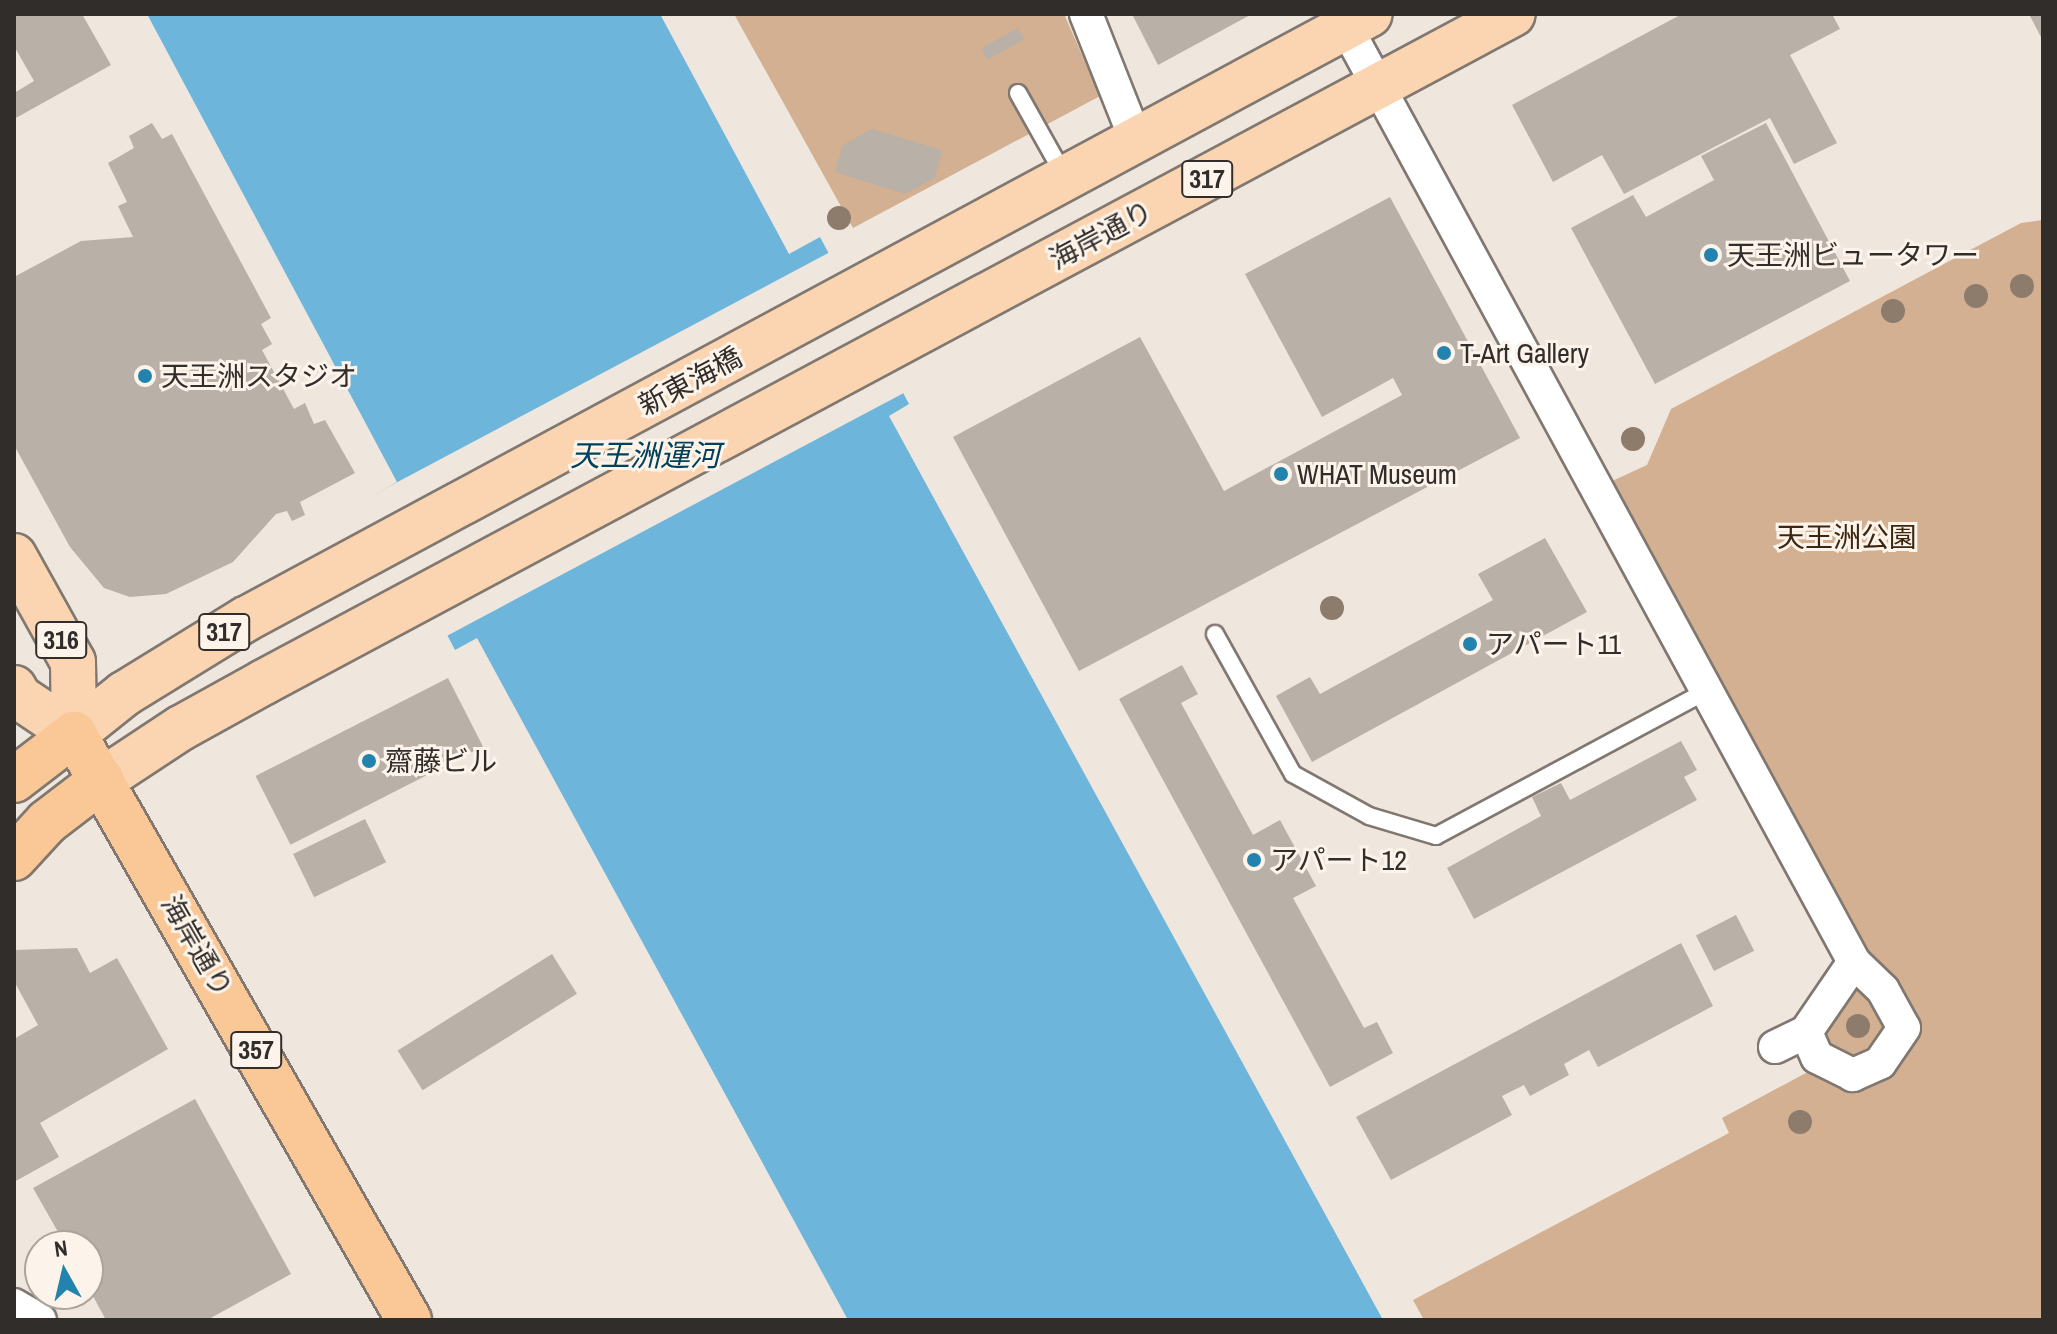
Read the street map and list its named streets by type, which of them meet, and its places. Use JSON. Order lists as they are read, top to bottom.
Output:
{
  "streets": {
    "highway": ["海岸通り", "357"],
    "main road": ["317", "新東海橋", "316"]
  },
  "crossings": [
    ["317", "新東海橋"],
    ["海岸通り", "新東海橋"],
    ["海岸通り", "316"],
    ["新東海橋", "316"]
  ],
  "water": ["天王洲運河"],
  "parks": ["天王洲公園"],
  "places": [
    "天王洲ビュータワー",
    "T-Art Gallery",
    "天王洲スタジオ",
    "WHAT Museum",
    "アパート11",
    "齋藤ビル",
    "アパート12"
  ],
  "north": "top"
}
